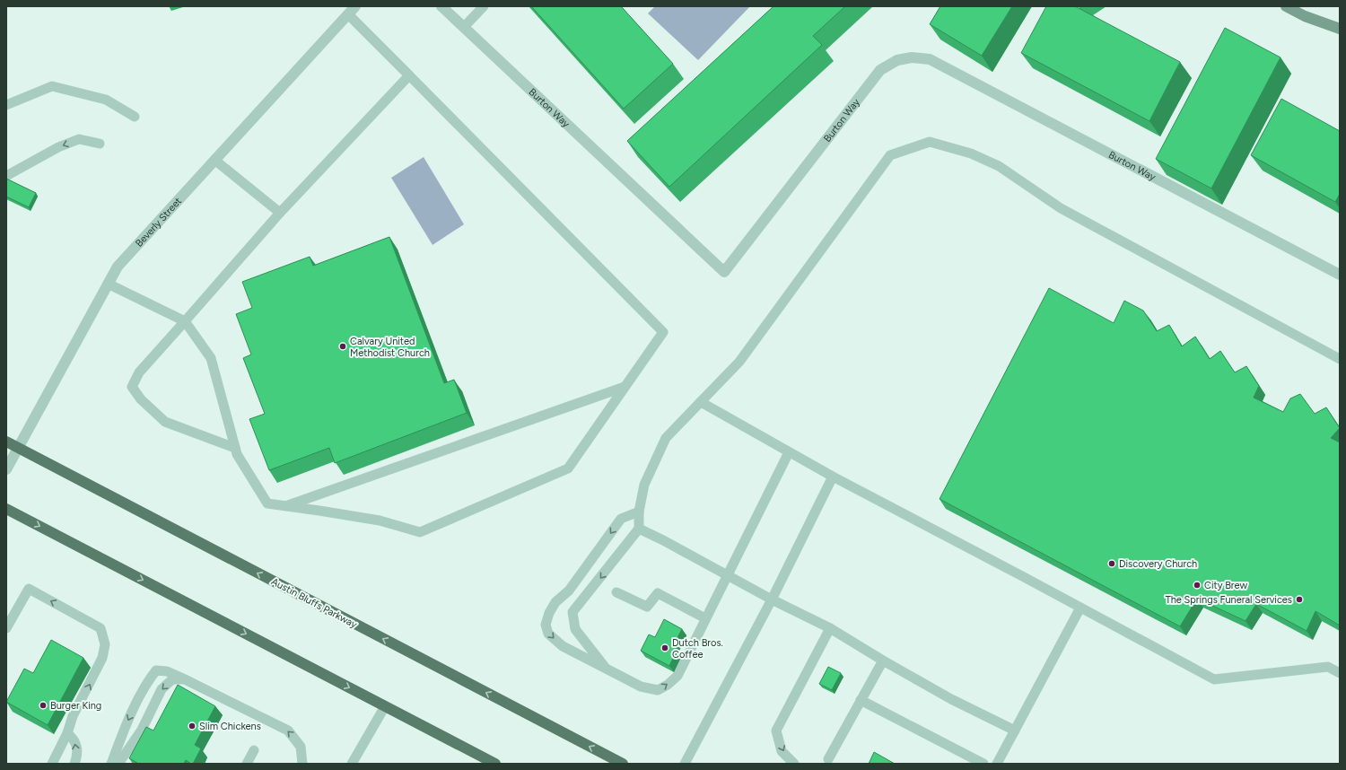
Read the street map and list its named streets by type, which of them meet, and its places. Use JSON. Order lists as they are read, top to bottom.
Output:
{
  "streets": {
    "main road": ["Austin Bluffs Parkway"],
    "street": ["Burton Way", "Beverly Street"]
  },
  "crossings": [
    ["Beverly Street", "Austin Bluffs Parkway"]
  ],
  "places": [
    "Calvary United Methodist Church",
    "Discovery Church",
    "City Brew",
    "The Springs Funeral Services",
    "Dutch Bros. Coffee",
    "Burger King",
    "Slim Chickens"
  ]
}
